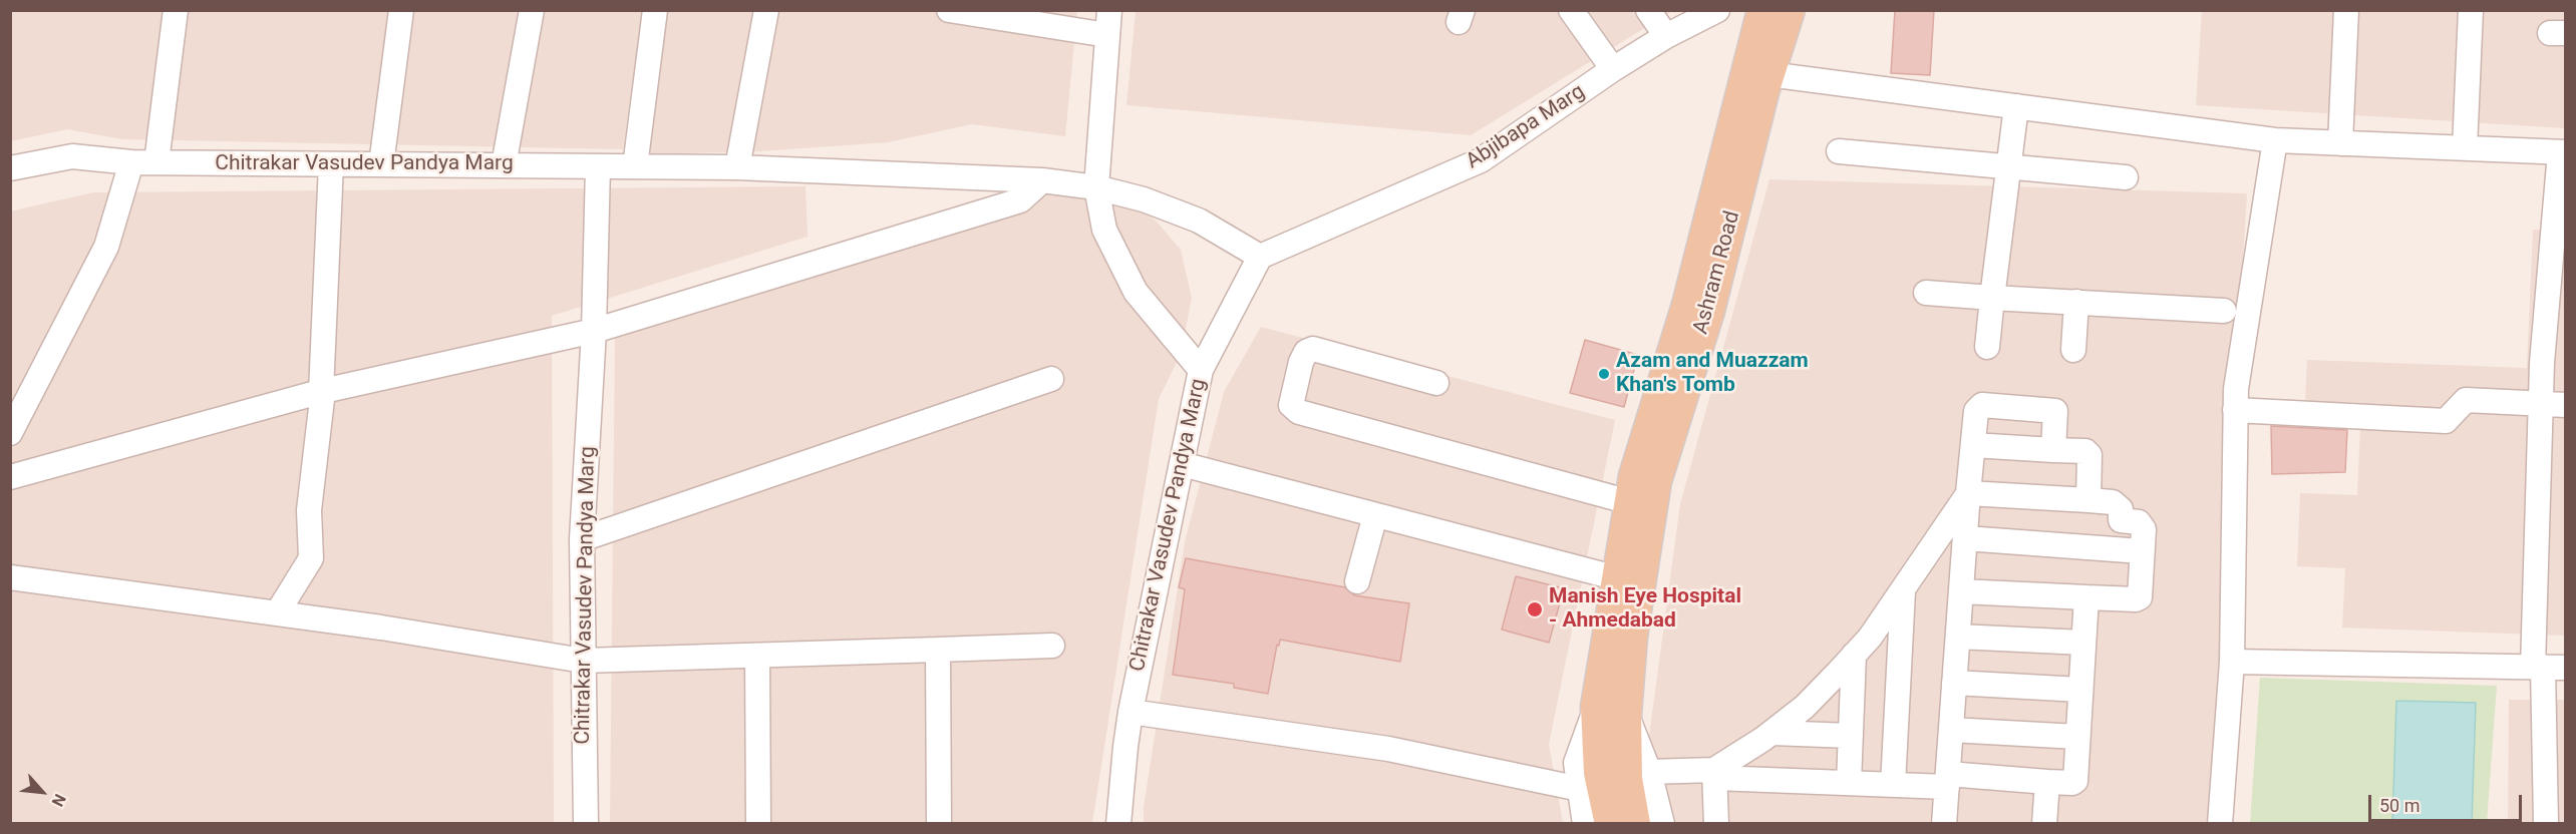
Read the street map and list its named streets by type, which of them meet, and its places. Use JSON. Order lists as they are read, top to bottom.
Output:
{
  "streets": {
    "main road": ["Ashram Road"],
    "street": ["Abjibapa Marg", "Chitrakar Vasudev Pandya Marg"]
  },
  "crossings": [
    ["Abjibapa Marg", "Chitrakar Vasudev Pandya Marg"]
  ],
  "places": ["Azam and Muazzam Khan's Tomb", "Manish Eye Hospital - Ahmedabad"],
  "scale_bar": "50 m",
  "north": "bottom right"
}
